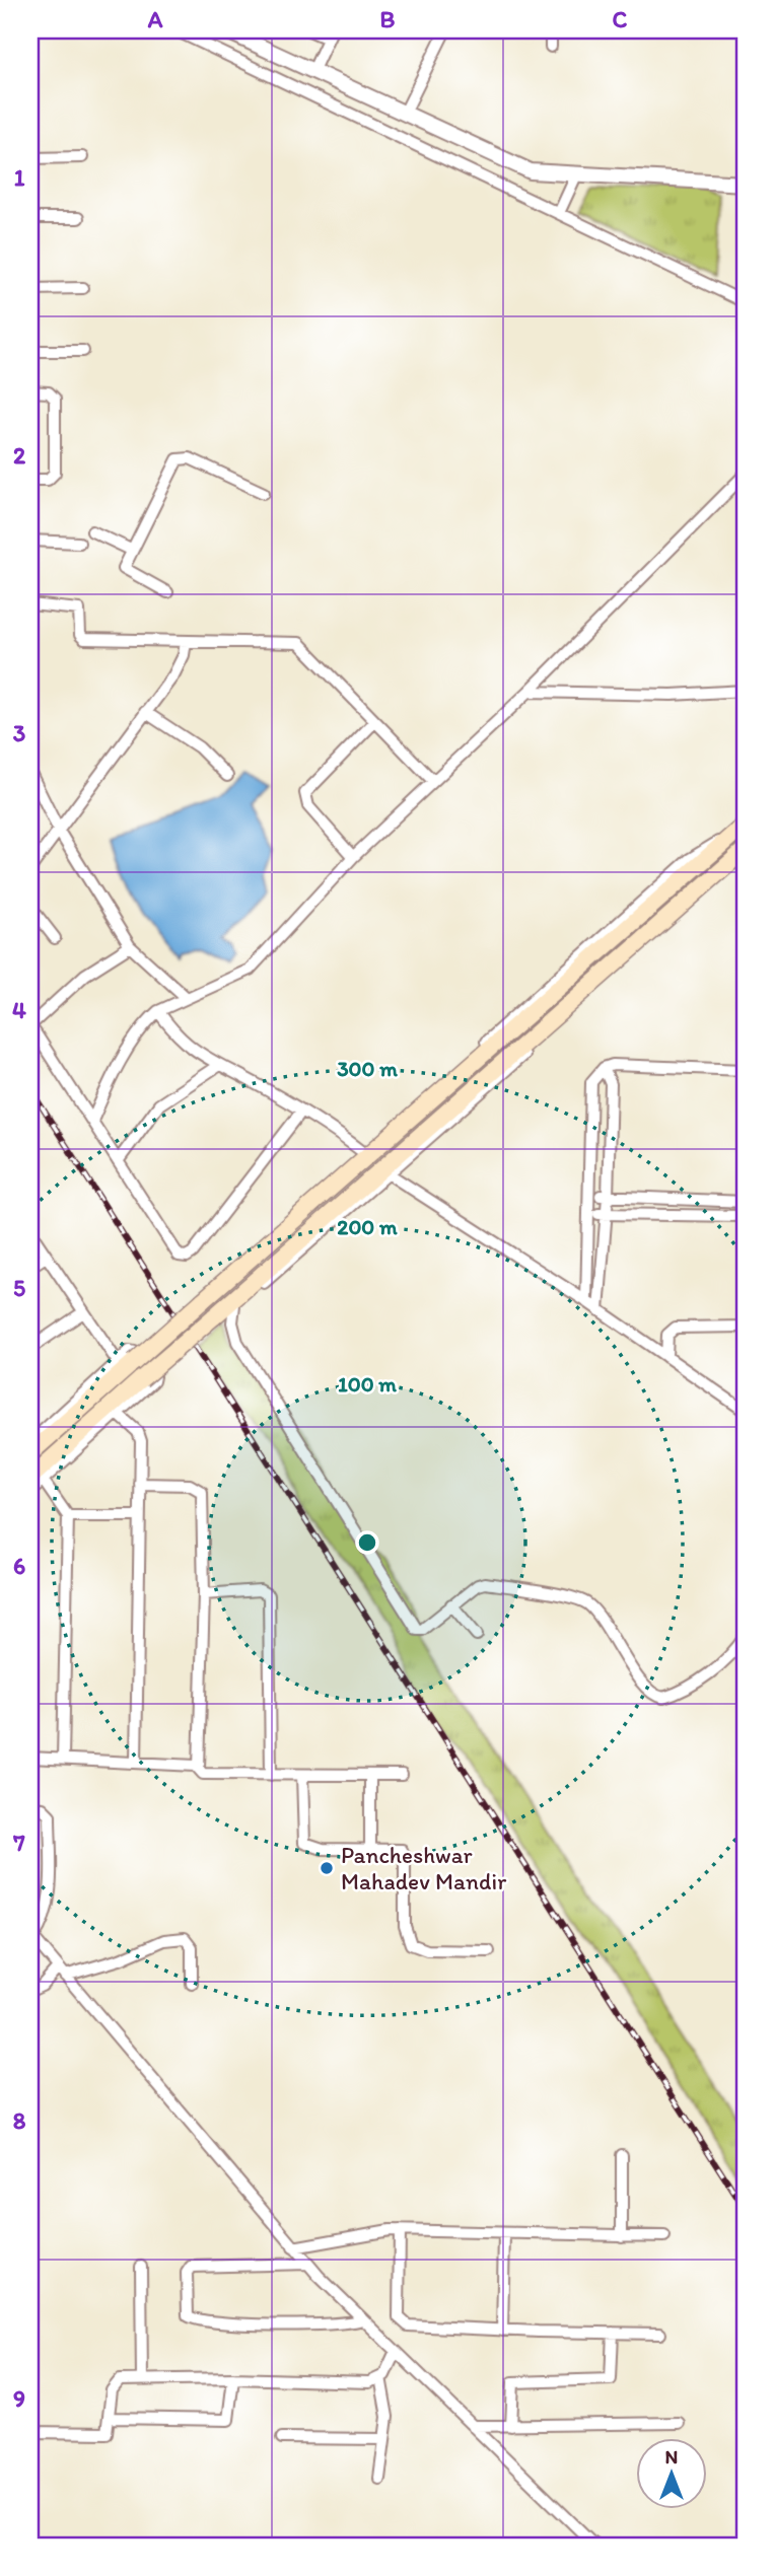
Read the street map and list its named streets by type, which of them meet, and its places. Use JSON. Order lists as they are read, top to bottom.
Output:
{
  "places": ["Pancheshwar Mahadev Mandir"],
  "north": "top",
  "grid": {
    "columns": ["A", "B", "C"],
    "rows": [
      "1",
      "2",
      "3",
      "4",
      "5",
      "6",
      "7",
      "8",
      "9"
    ]
  },
  "rings": ["300 m", "200 m", "100 m"]
}
